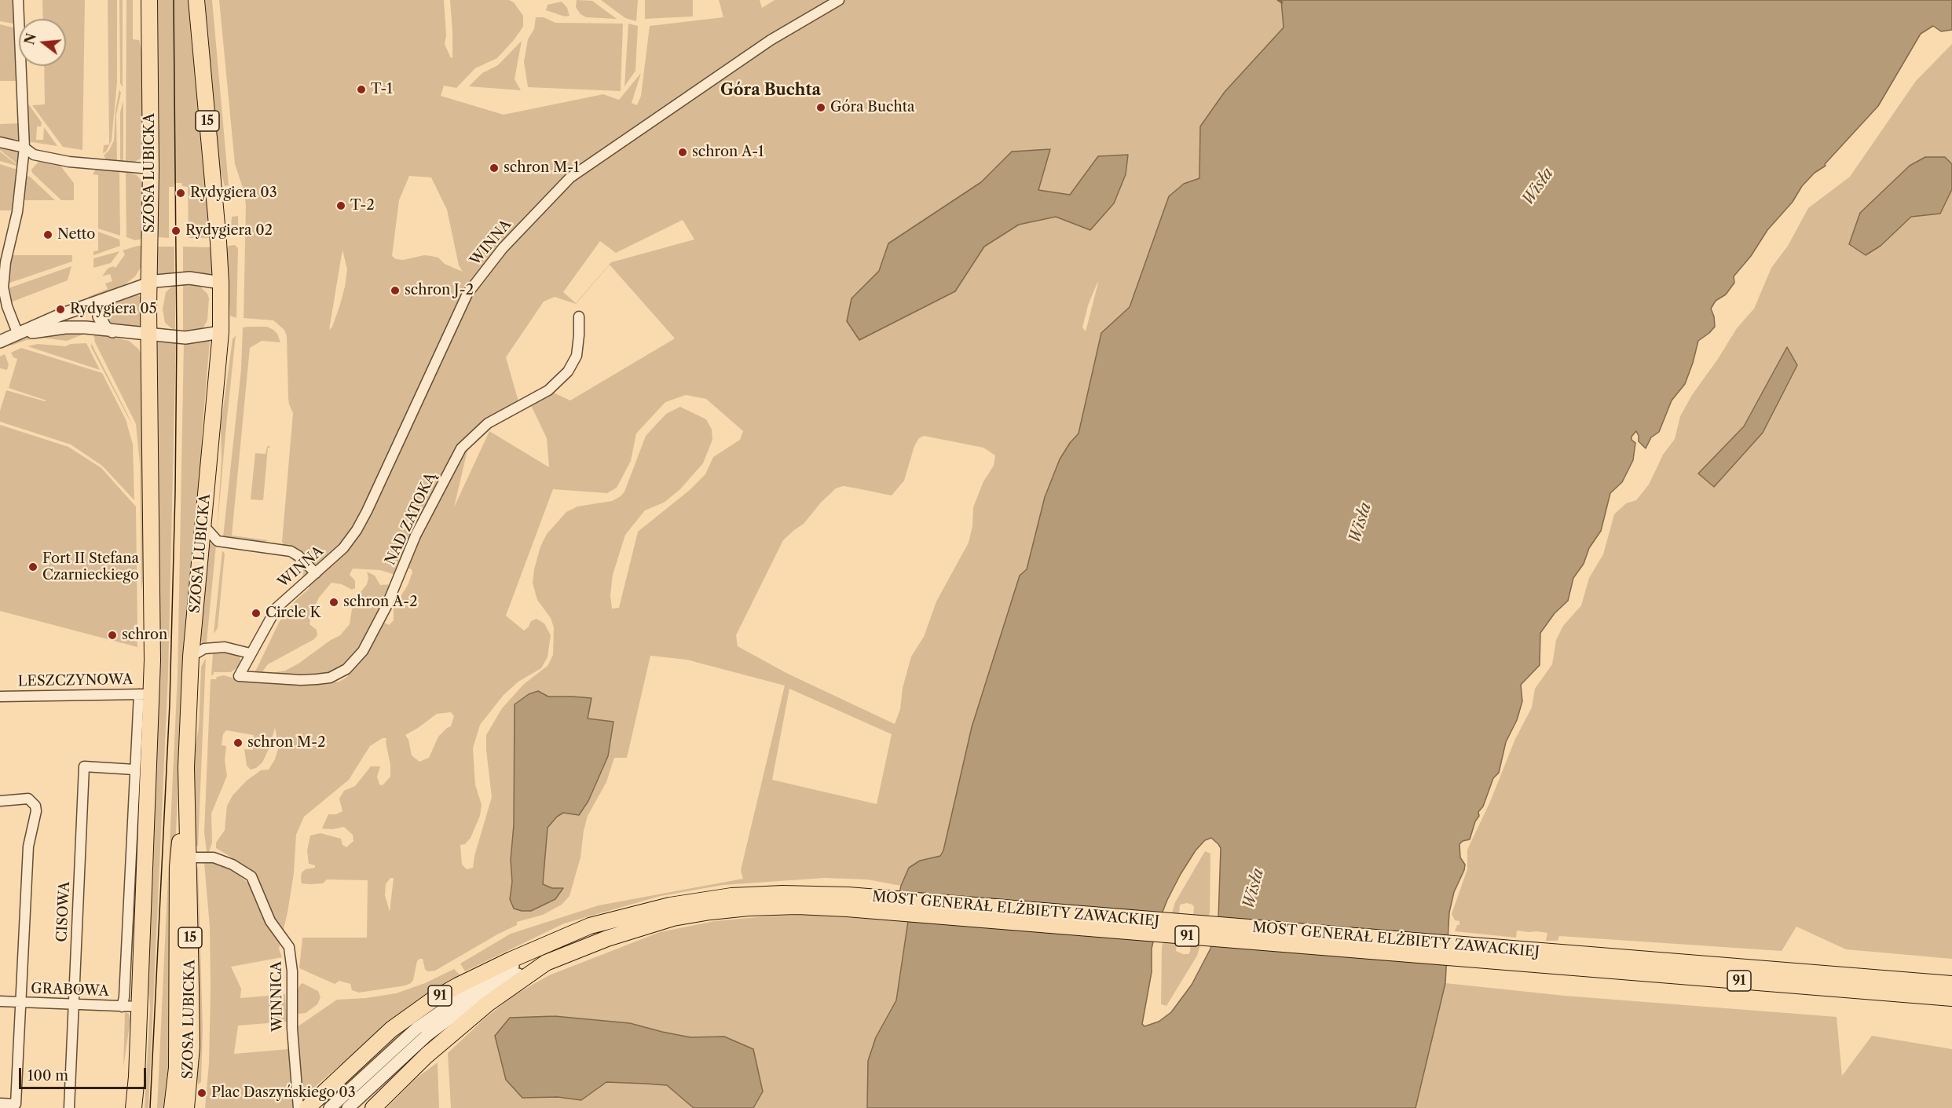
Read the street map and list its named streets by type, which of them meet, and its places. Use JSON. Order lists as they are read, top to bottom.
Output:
{
  "streets": {
    "main road": [
      "15",
      "SZOSA LUBICKA",
      "MOST GENERAŁ ELŻBIETY ZAWACKIEJ",
      "91"
    ],
    "street": [
      "WINNA",
      "NAD ZATOKĄ",
      "LESZCZYNOWA",
      "CISOWA",
      "GRABOWA",
      "WINNICA"
    ]
  },
  "crossings": [
    ["SZOSA LUBICKA", "LESZCZYNOWA"],
    ["SZOSA LUBICKA", "GRABOWA"],
    ["SZOSA LUBICKA", "WINNICA"],
    ["WINNA", "NAD ZATOKĄ"],
    ["CISOWA", "GRABOWA"]
  ],
  "districts": ["Góra Buchta"],
  "water": ["Wisła"],
  "places": [
    "T-1",
    "Góra Buchta",
    "schron A-1",
    "schron M-1",
    "Rydygiera 03",
    "T-2",
    "Rydygiera 02",
    "Netto",
    "schron J-2",
    "Rydygiera 05",
    "Fort II Stefana Czarnieckiego",
    "schron A-2",
    "Circle K",
    "schron",
    "schron M-2",
    "Plac Daszyńskiego 03"
  ],
  "scale_bar": "100 m",
  "north": "left"
}
